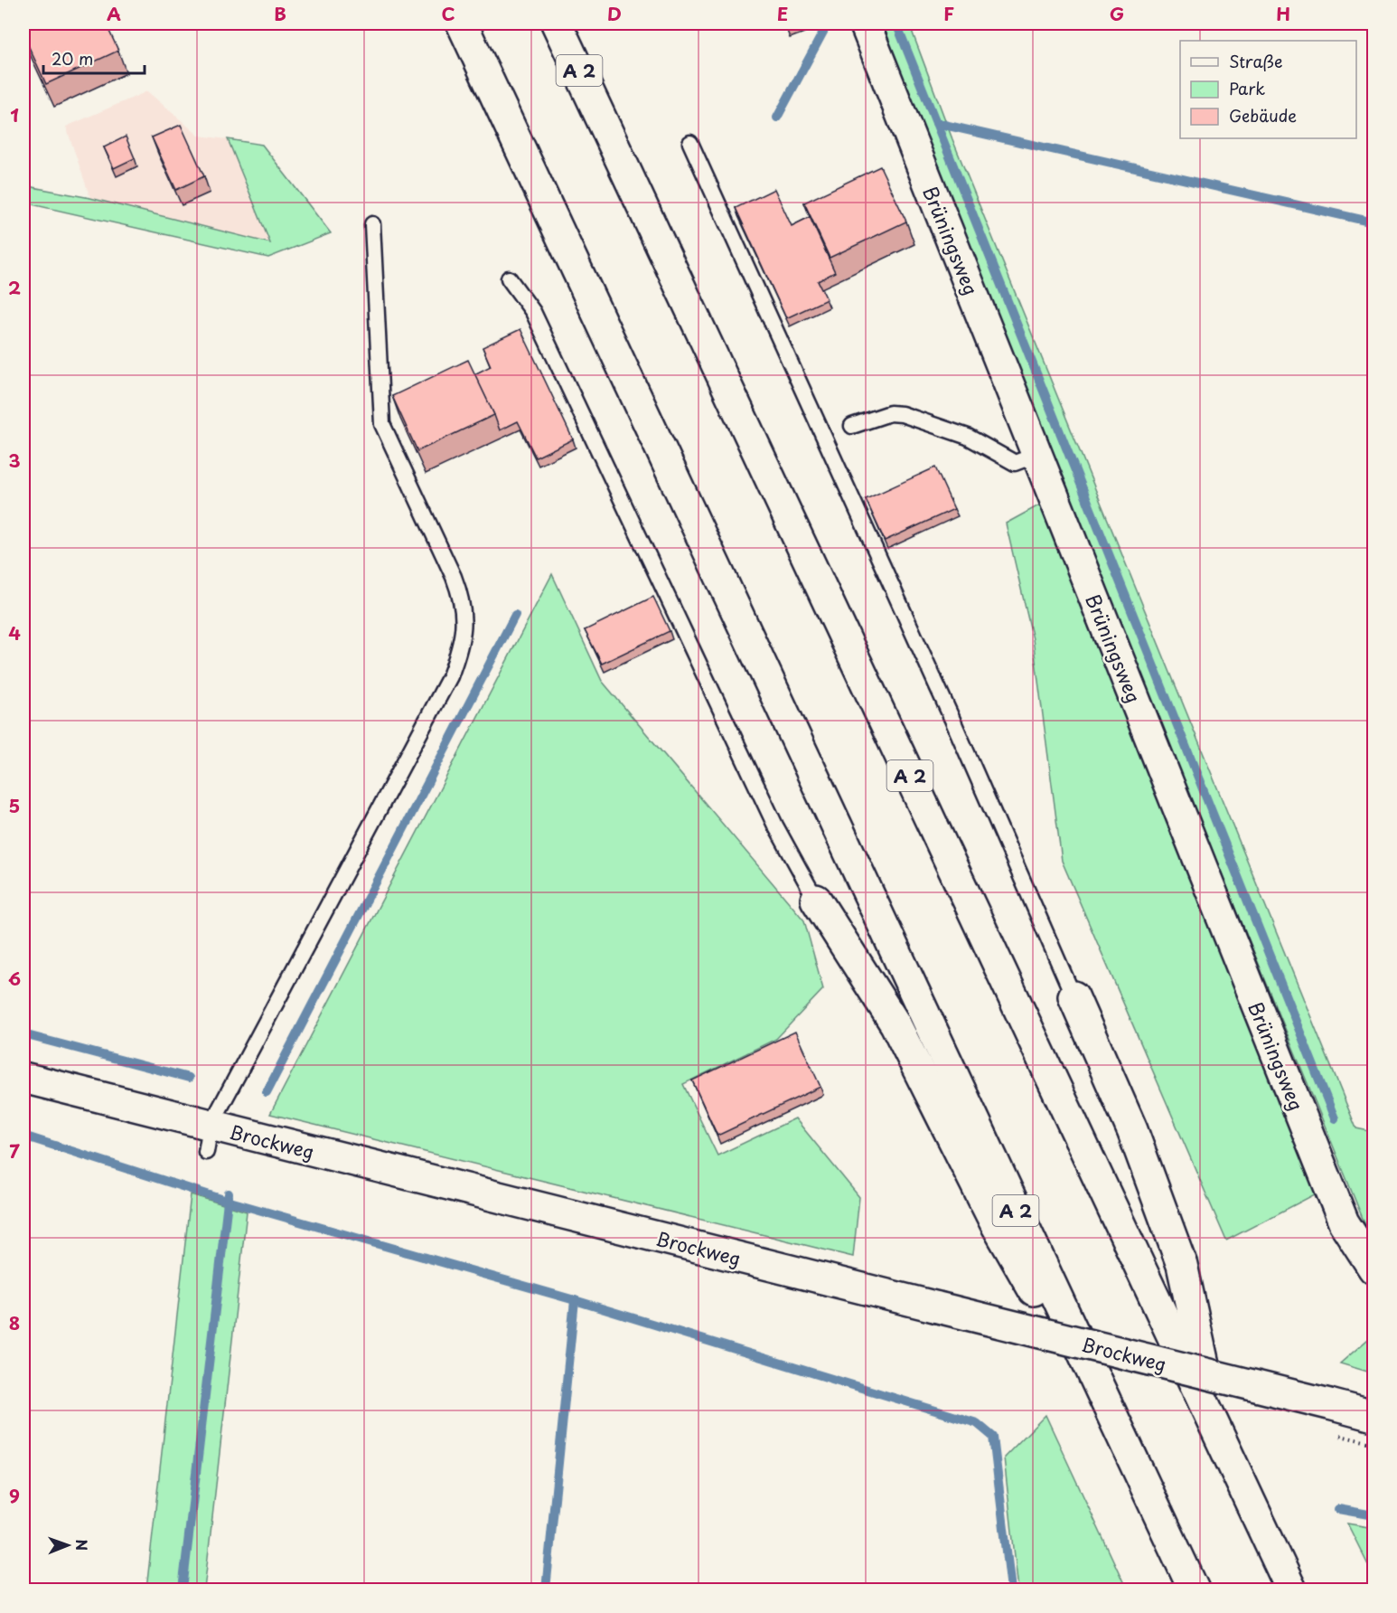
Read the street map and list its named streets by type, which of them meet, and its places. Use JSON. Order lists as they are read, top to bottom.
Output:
{
  "streets": {
    "main road": ["A 2", "Brüningsweg", "Brockweg"]
  },
  "legend": ["Straße", "Park", "Gebäude"],
  "scale_bar": "20 m",
  "north": "right",
  "grid": {
    "columns": [
      "A",
      "B",
      "C",
      "D",
      "E",
      "F",
      "G",
      "H"
    ],
    "rows": [
      "1",
      "2",
      "3",
      "4",
      "5",
      "6",
      "7",
      "8",
      "9"
    ]
  }
}
